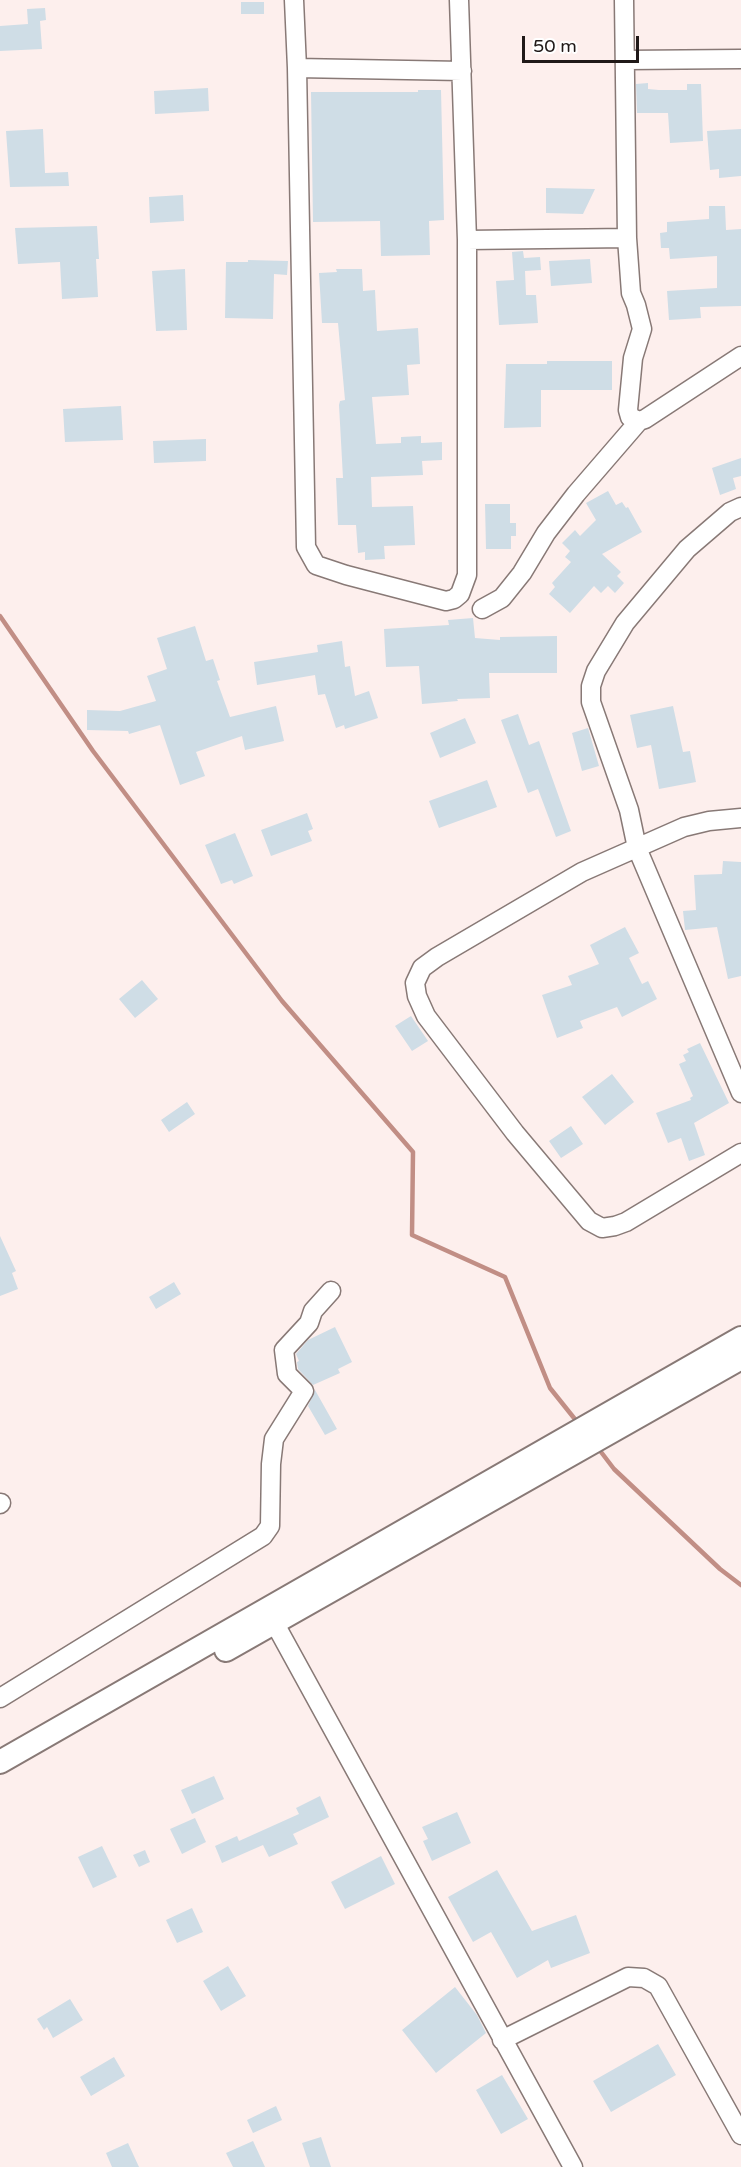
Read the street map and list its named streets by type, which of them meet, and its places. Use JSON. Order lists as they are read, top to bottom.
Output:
{
  "scale_bar": "50 m"
}
